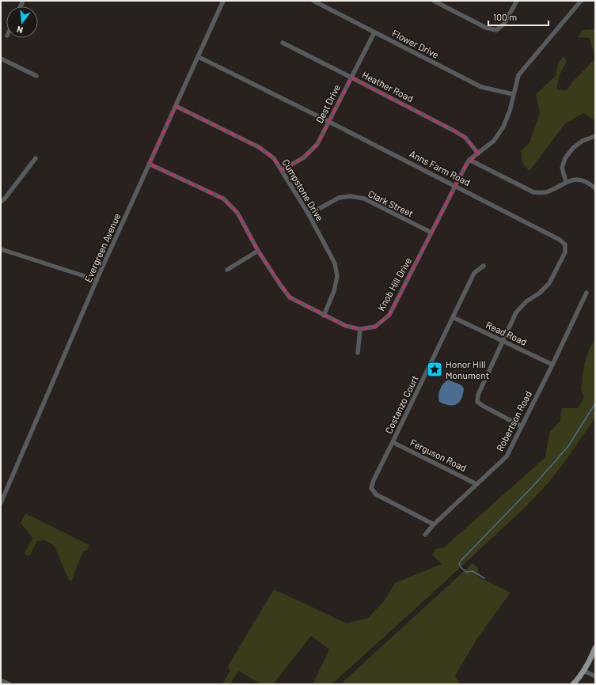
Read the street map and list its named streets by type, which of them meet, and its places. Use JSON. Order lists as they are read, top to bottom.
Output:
{
  "streets": {
    "street": [
      "Flower Drive",
      "Heather Road",
      "Dest Drive",
      "Anns Farm Road",
      "Cumpstone Drive",
      "Clark Street",
      "Evergreen Avenue",
      "Knob Hill Drive",
      "Read Road",
      "Costanzo Court",
      "Robertson Road",
      "Ferguson Road"
    ]
  },
  "crossings": [
    ["Flower Drive", "Dest Drive"],
    ["Flower Drive", "Knob Hill Drive"],
    ["Heather Road", "Dest Drive"],
    ["Heather Road", "Knob Hill Drive"],
    ["Dest Drive", "Anns Farm Road"],
    ["Dest Drive", "Cumpstone Drive"],
    ["Anns Farm Road", "Evergreen Avenue"],
    ["Anns Farm Road", "Knob Hill Drive"],
    ["Anns Farm Road", "Read Road"],
    ["Cumpstone Drive", "Clark Street"],
    ["Cumpstone Drive", "Evergreen Avenue"],
    ["Cumpstone Drive", "Knob Hill Drive"],
    ["Clark Street", "Knob Hill Drive"],
    ["Evergreen Avenue", "Knob Hill Drive"],
    ["Read Road", "Costanzo Court"],
    ["Read Road", "Robertson Road"],
    ["Costanzo Court", "Robertson Road"],
    ["Costanzo Court", "Ferguson Road"],
    ["Robertson Road", "Ferguson Road"]
  ],
  "places": {
    "place": ["Honor Hill Monument"]
  },
  "scale_bar": "100 m",
  "north": "bottom"
}
